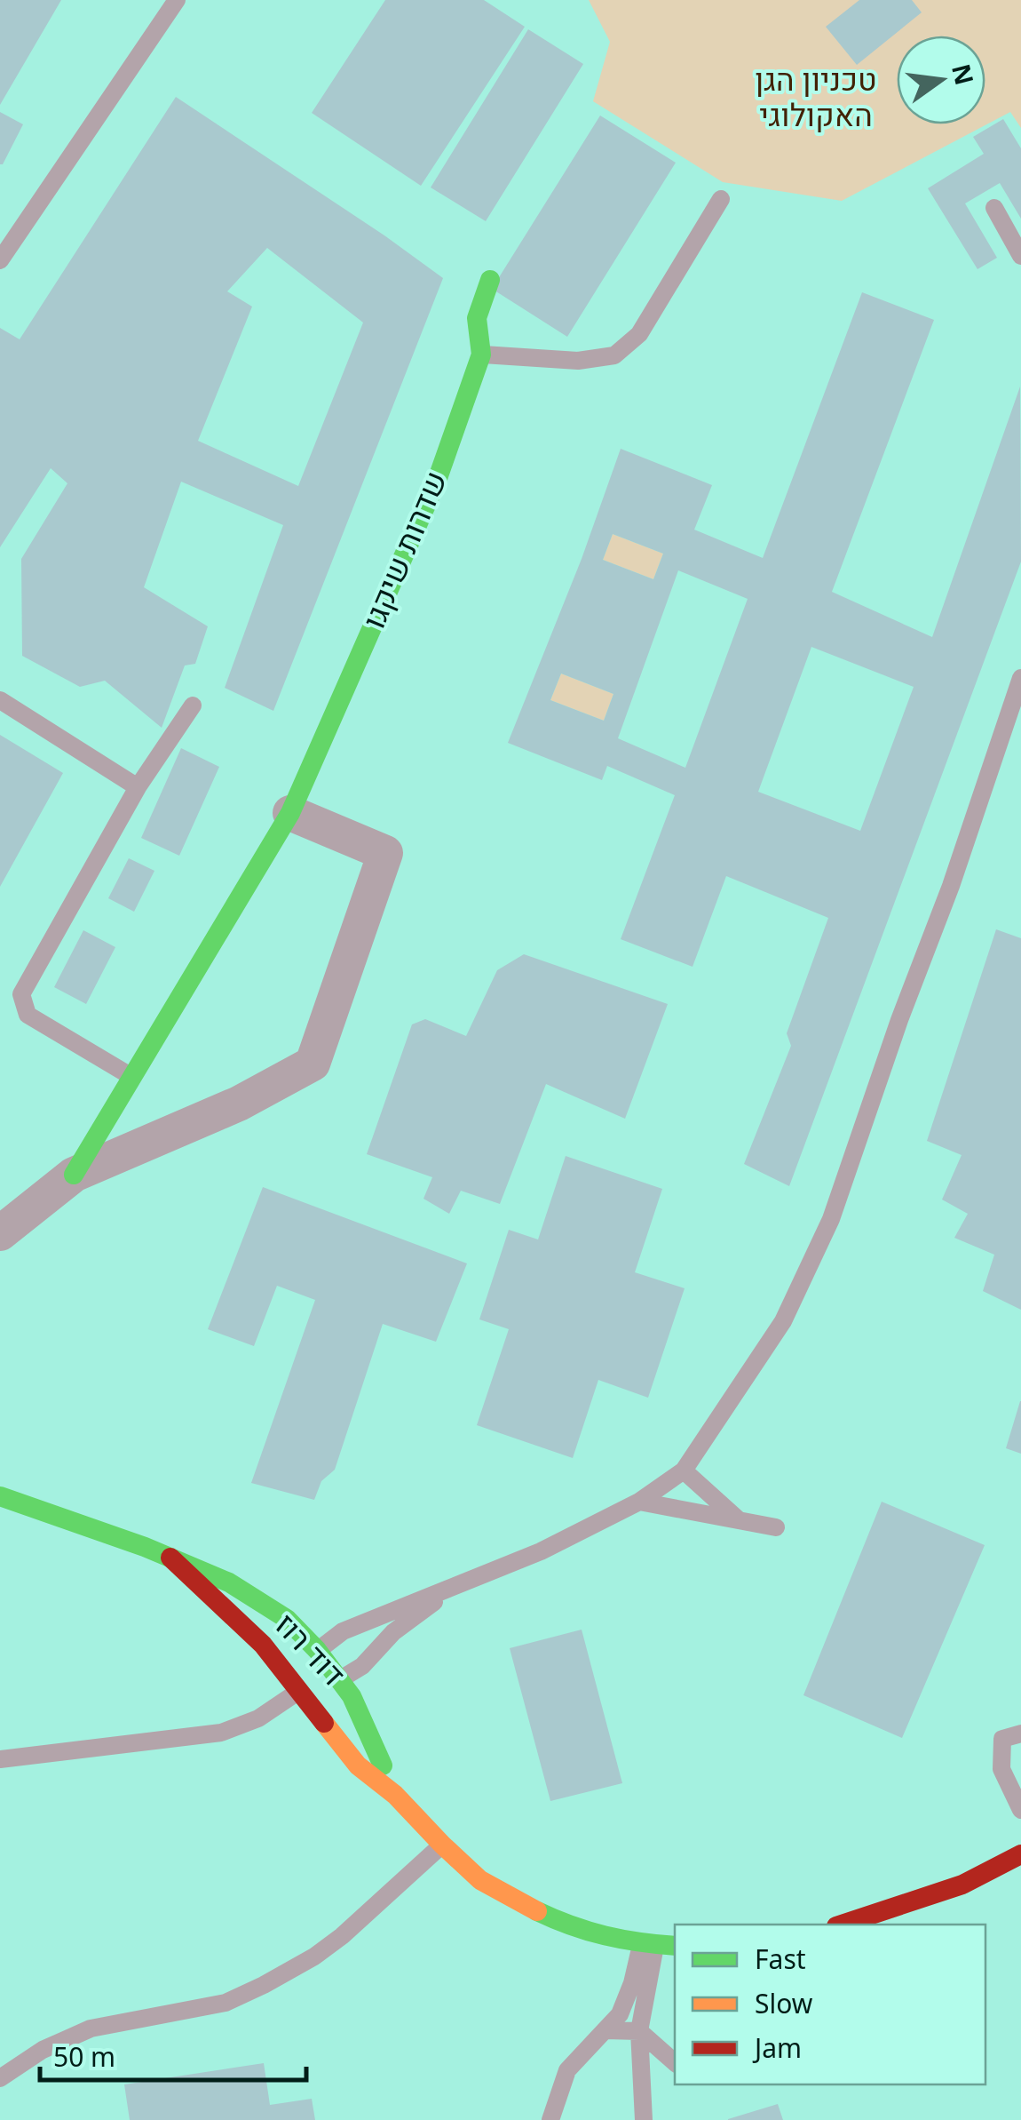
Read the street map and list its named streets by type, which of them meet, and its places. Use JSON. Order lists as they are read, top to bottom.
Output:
{
  "streets": {
    "street": ["שדרות שיקגו", "דוד רוז"]
  },
  "parks": ["טכניון הגן האקולוגי"],
  "legend": ["Fast", "Slow", "Jam"],
  "scale_bar": "50 m",
  "north": "right"
}
